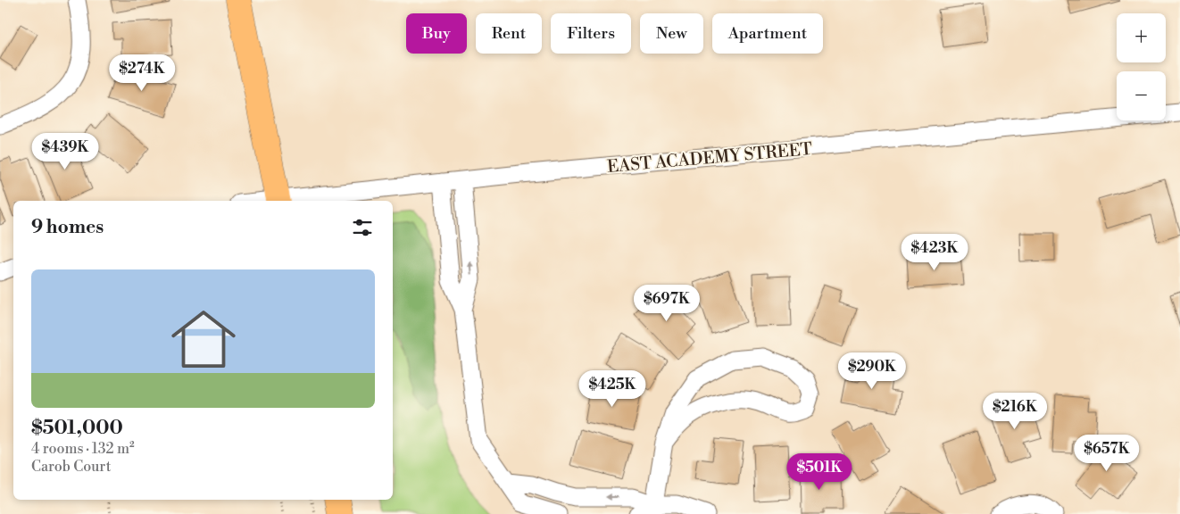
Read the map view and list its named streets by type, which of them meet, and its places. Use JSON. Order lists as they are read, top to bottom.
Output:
{
  "streets": {
    "street": ["EAST ACADEMY STREET"]
  },
  "page": {
    "map_buttons": ["+", "−"],
    "chip": [
      "Buy",
      "Rent",
      "Filters",
      "New",
      "Apartment"
    ],
    "price": [
      "$274K",
      "$439K",
      "$423K",
      "$697K",
      "$290K",
      "$425K",
      "$216K",
      "$657K",
      "$501K"
    ],
    "heading": "9 homes",
    "list": [
      {
        "name": "$501,000",
        "note": "4 rooms · 132 m² · Carob Court"
      }
    ]
  }
}
